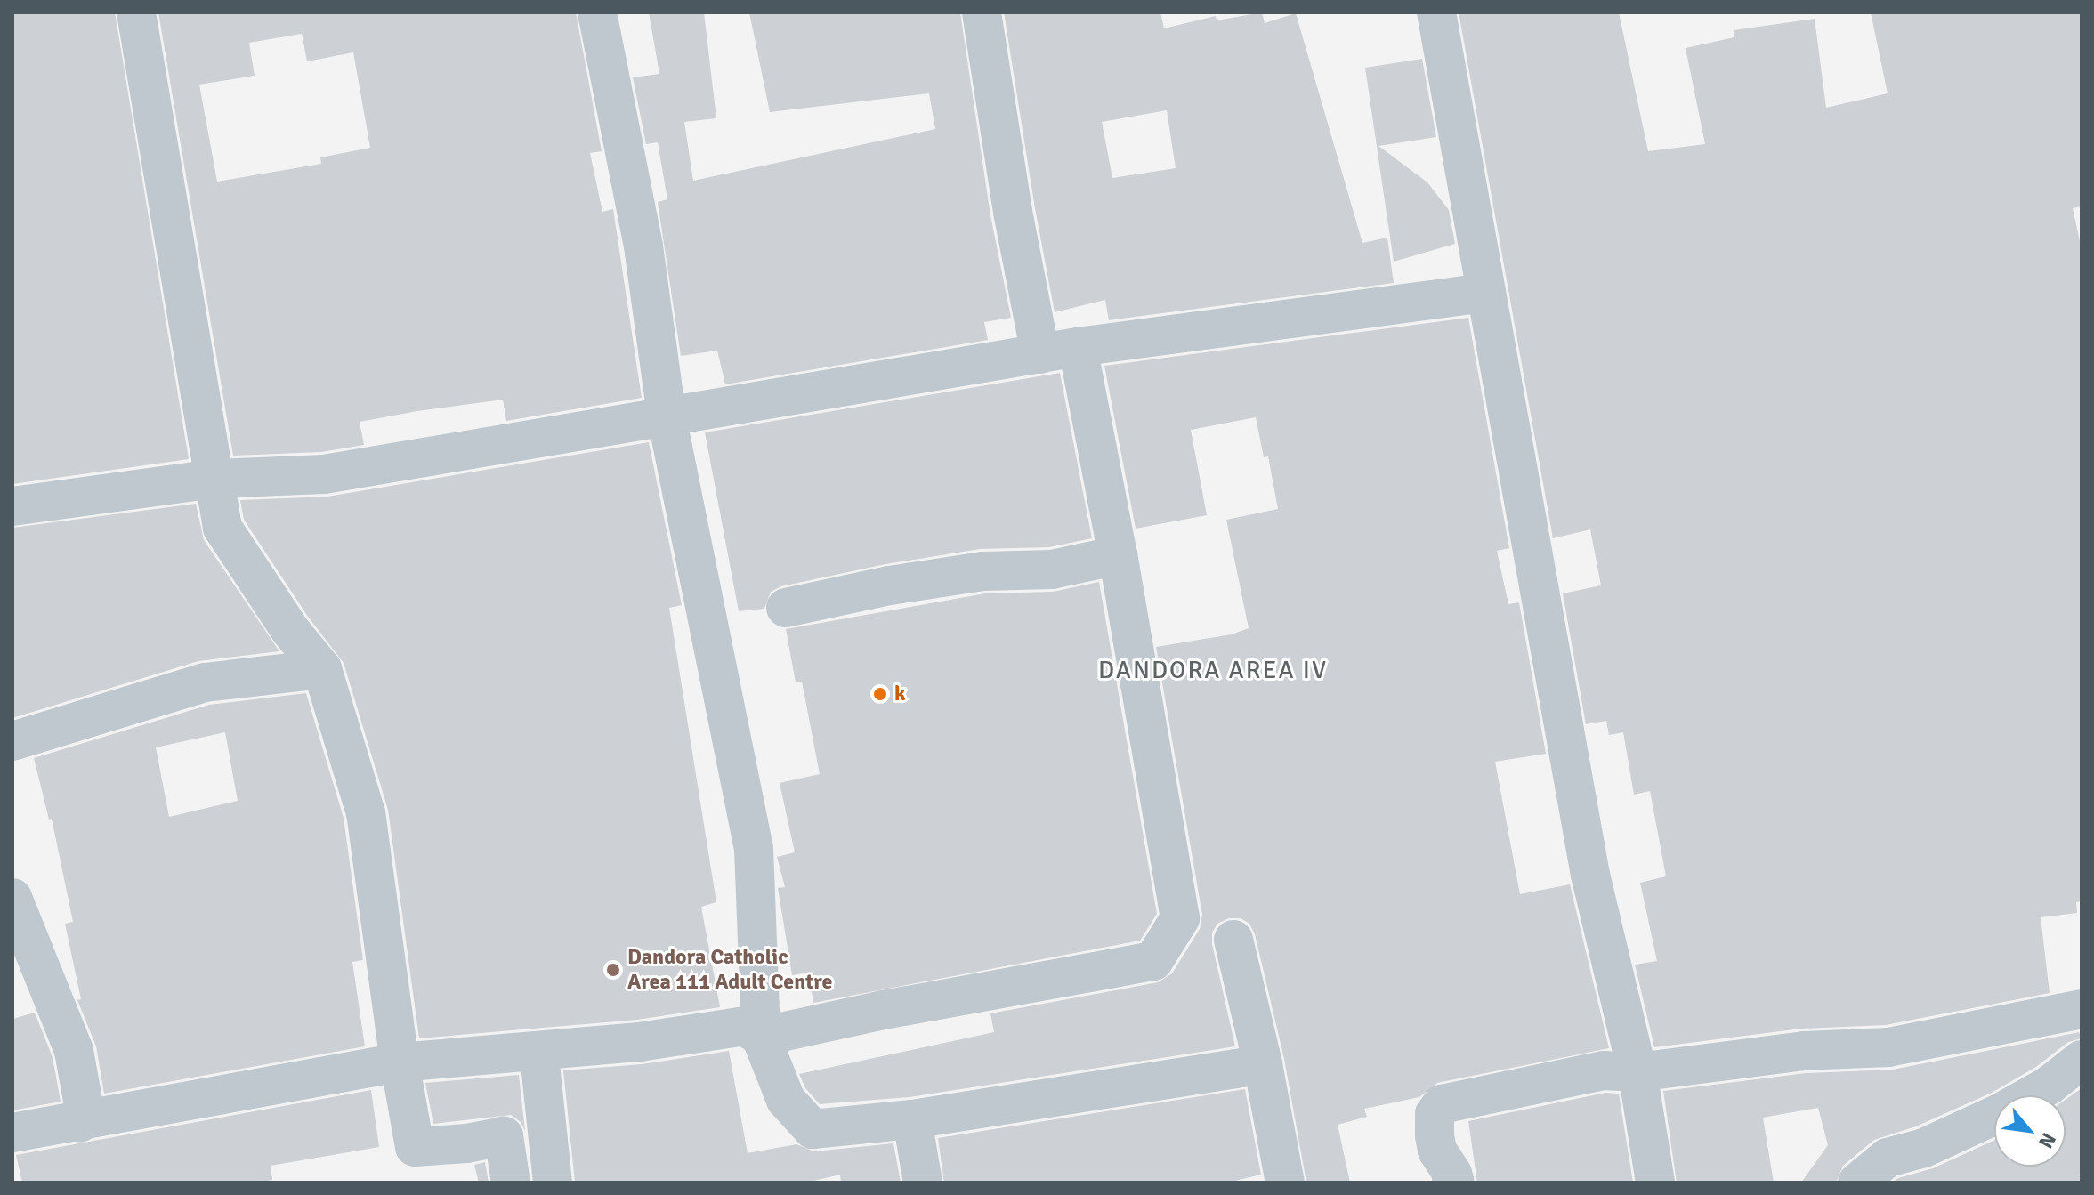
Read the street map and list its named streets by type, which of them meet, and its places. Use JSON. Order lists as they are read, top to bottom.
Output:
{
  "districts": ["DANDORA AREA IV"],
  "places": ["k", "Dandora Catholic Area 111 Adult Centre"],
  "north": "bottom right"
}
